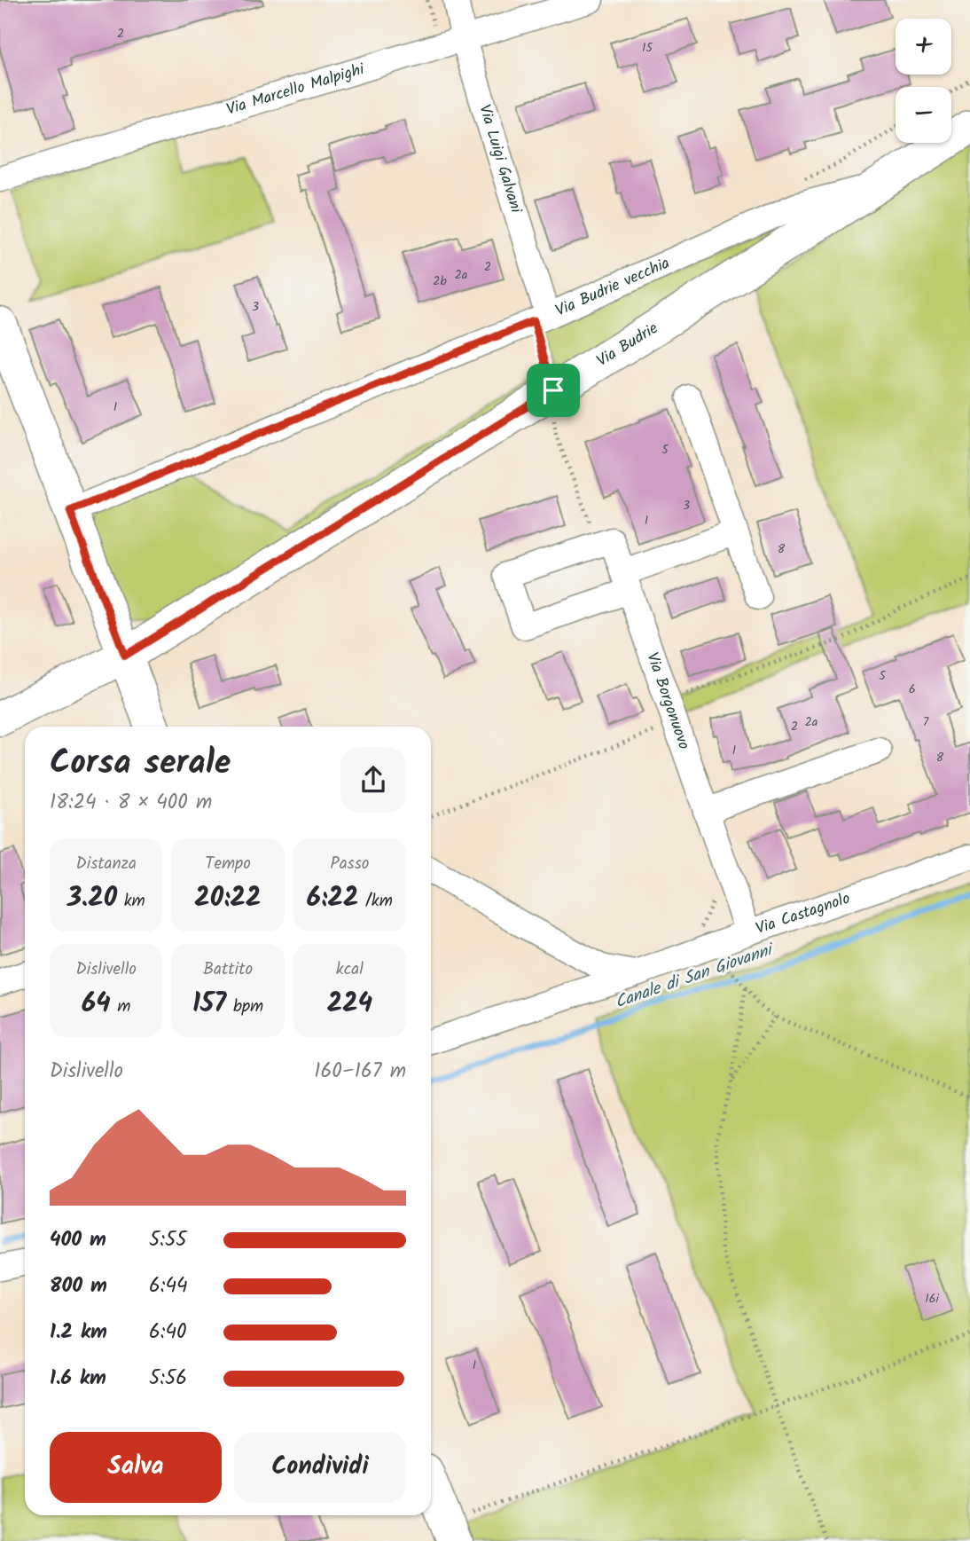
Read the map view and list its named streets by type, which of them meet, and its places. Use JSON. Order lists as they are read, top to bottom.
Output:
{
  "streets": {
    "main road": ["Via Budrie"],
    "street": [
      "Via Marcello Malpighi",
      "Via Luigi Galvani",
      "Via Budrie vecchia",
      "Via Borgonuovo",
      "Via Castagnolo"
    ]
  },
  "crossings": [
    ["Via Marcello Malpighi", "Via Luigi Galvani"],
    ["Via Luigi Galvani", "Via Budrie vecchia"],
    ["Via Budrie vecchia", "Via Budrie"],
    ["Via Borgonuovo", "Via Castagnolo"]
  ],
  "water": ["Canale di San Giovanni"],
  "house_numbers": [
    "2",
    "15",
    "2",
    "2a",
    "2b",
    "3",
    "1",
    "5",
    "3",
    "1",
    "8",
    "5",
    "6",
    "2a",
    "7",
    "2",
    "1",
    "8",
    "16i",
    "1"
  ],
  "page": {
    "map_buttons": ["+", "−"],
    "heading": ["Corsa serale", "18:24 · 8 × 400 m"],
    "stats": [
      ["Distanza", "3.20 km"],
      ["Tempo", "20:22"],
      ["Passo", "6:22 /km"],
      ["Dislivello", "64 m"],
      ["Battito", "157 bpm"],
      ["kcal", "224"]
    ],
    "chart": ["Dislivello", "160–167 m"],
    "list": [
      {
        "name": "400 m",
        "note": "5:55"
      },
      {
        "name": "800 m",
        "note": "6:44"
      },
      {
        "name": "1.2 km",
        "note": "6:40"
      },
      {
        "name": "1.6 km",
        "note": "5:56"
      }
    ],
    "buttons": ["Salva", "Condividi"]
  }
}
